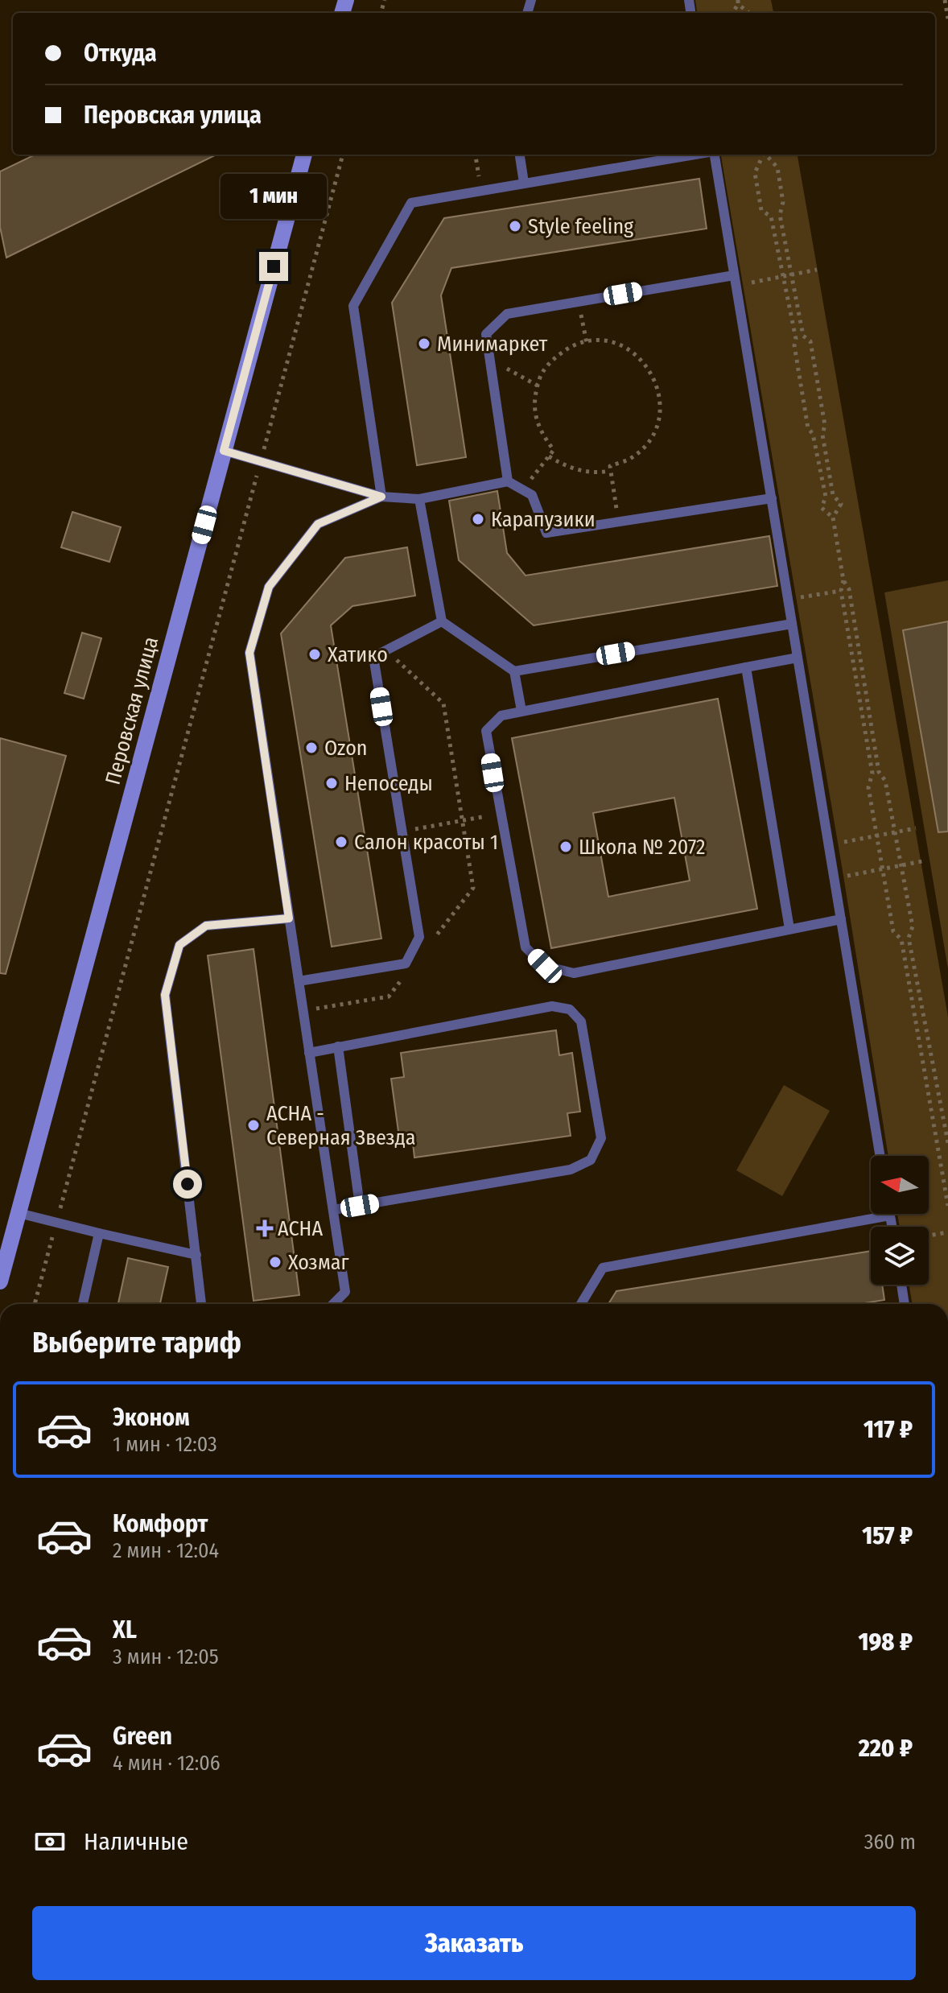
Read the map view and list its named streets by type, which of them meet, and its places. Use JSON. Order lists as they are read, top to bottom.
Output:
{
  "streets": {
    "main road": ["Перовская улица"]
  },
  "places": {
    "other": [
      "Style feeling",
      "Минимаркет",
      "Карапузики",
      "Хатико",
      "Ozon",
      "Непоседы",
      "Салон красоты 1",
      "Школа № 2072",
      "АСНА - Северная Звезда",
      "Хозмаг"
    ],
    "health": ["АСНА"]
  },
  "north": "left",
  "page": {
    "banner": ["Откуда", "Перовская улица"],
    "bubble": "1 мин",
    "heading": "Выберите тариф",
    "list": [
      {
        "name": "Эконом",
        "note": "1 мин · 12:03",
        "value": "117 ₽"
      },
      {
        "name": "Комфорт",
        "note": "2 мин · 12:04",
        "value": "157 ₽"
      },
      {
        "name": "XL",
        "note": "3 мин · 12:05",
        "value": "198 ₽"
      },
      {
        "name": "Green",
        "note": "4 мин · 12:06",
        "value": "220 ₽"
      }
    ],
    "pay": ["Наличные", "360 m"],
    "buttons": "Заказать"
  }
}
